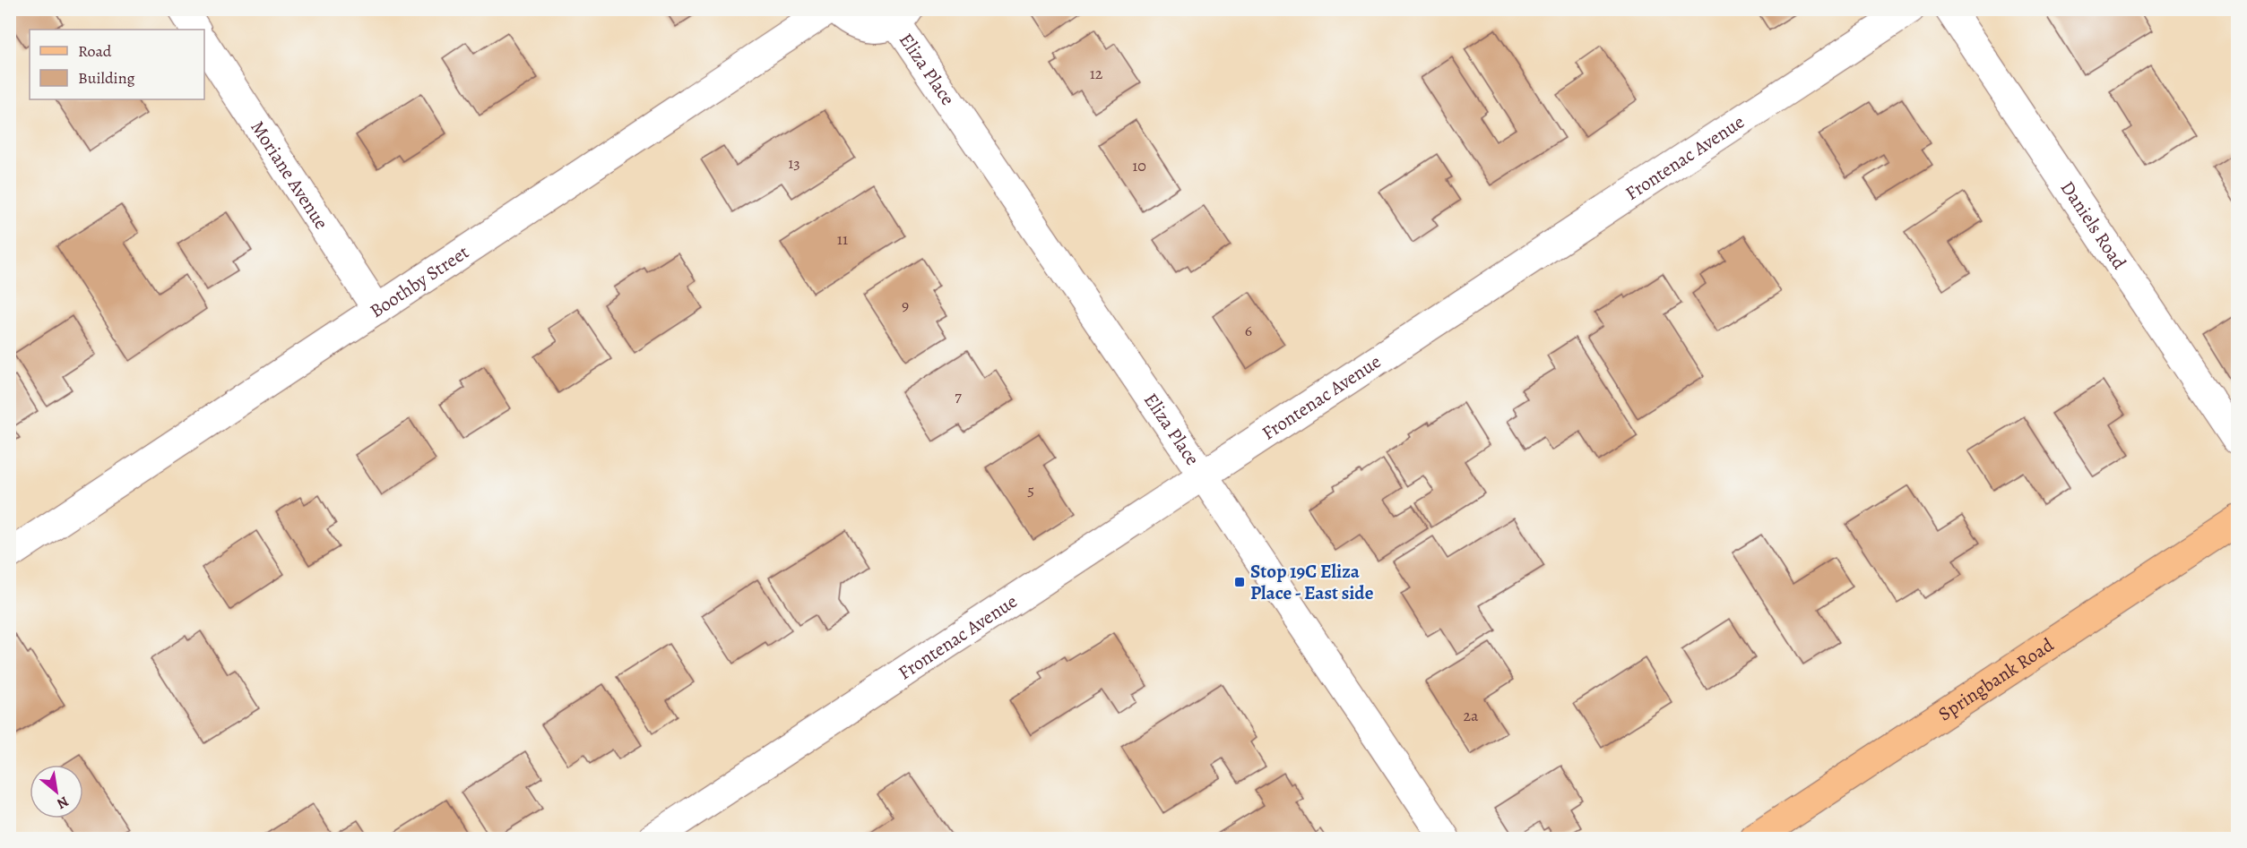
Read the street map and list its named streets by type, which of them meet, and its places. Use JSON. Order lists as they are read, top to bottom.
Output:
{
  "streets": {
    "main road": ["Springbank Road"],
    "street": [
      "Eliza Place",
      "Frontenac Avenue",
      "Moriane Avenue",
      "Daniels Road",
      "Boothby Street"
    ]
  },
  "crossings": [
    ["Eliza Place", "Frontenac Avenue"],
    ["Moriane Avenue", "Boothby Street"]
  ],
  "places": {
    "transit": ["Stop 19C Eliza Place - East side"]
  },
  "house_numbers": [
    "12",
    "13",
    "10",
    "11",
    "9",
    "6",
    "7",
    "5",
    "2a"
  ],
  "legend": ["Road", "Building"],
  "north": "bottom right"
}
